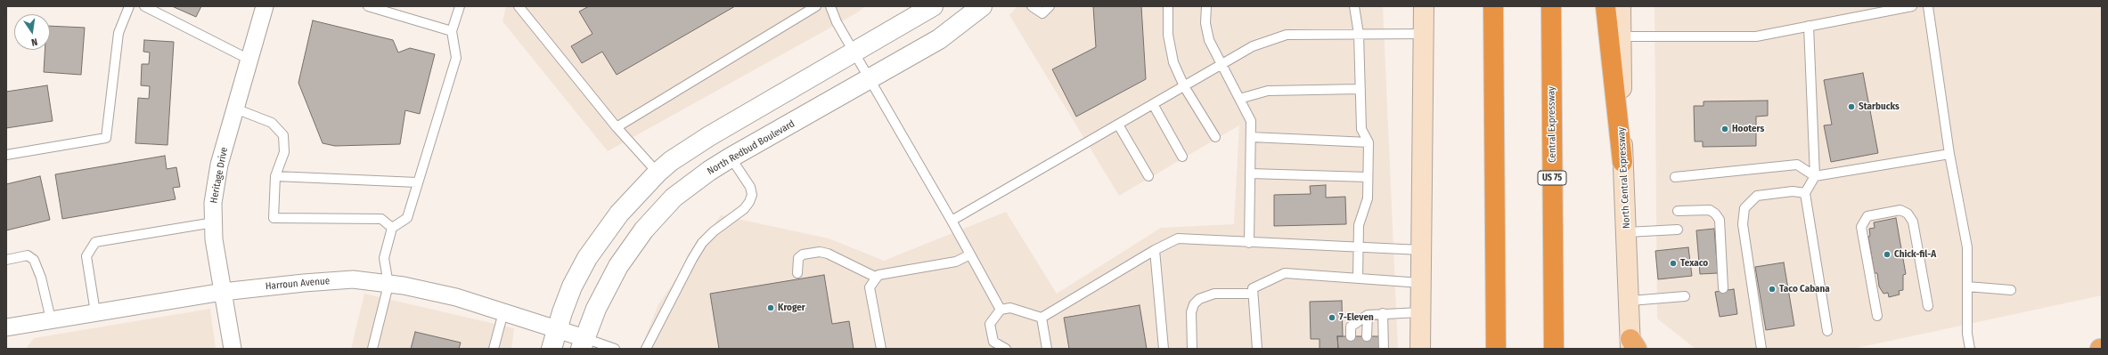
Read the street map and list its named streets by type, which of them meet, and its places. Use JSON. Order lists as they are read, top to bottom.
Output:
{
  "streets": {
    "highway": ["Central Expressway", "US 75"],
    "main road": ["North Central Expressway"],
    "street": ["North Redbud Boulevard", "Heritage Drive", "Harroun Avenue"]
  },
  "crossings": [
    ["North Redbud Boulevard", "Harroun Avenue"],
    ["Heritage Drive", "Harroun Avenue"]
  ],
  "places": [
    "Starbucks",
    "Hooters",
    "Chick-fil-A",
    "Texaco",
    "Taco Cabana",
    "Kroger",
    "7-Eleven"
  ],
  "north": "bottom"
}
